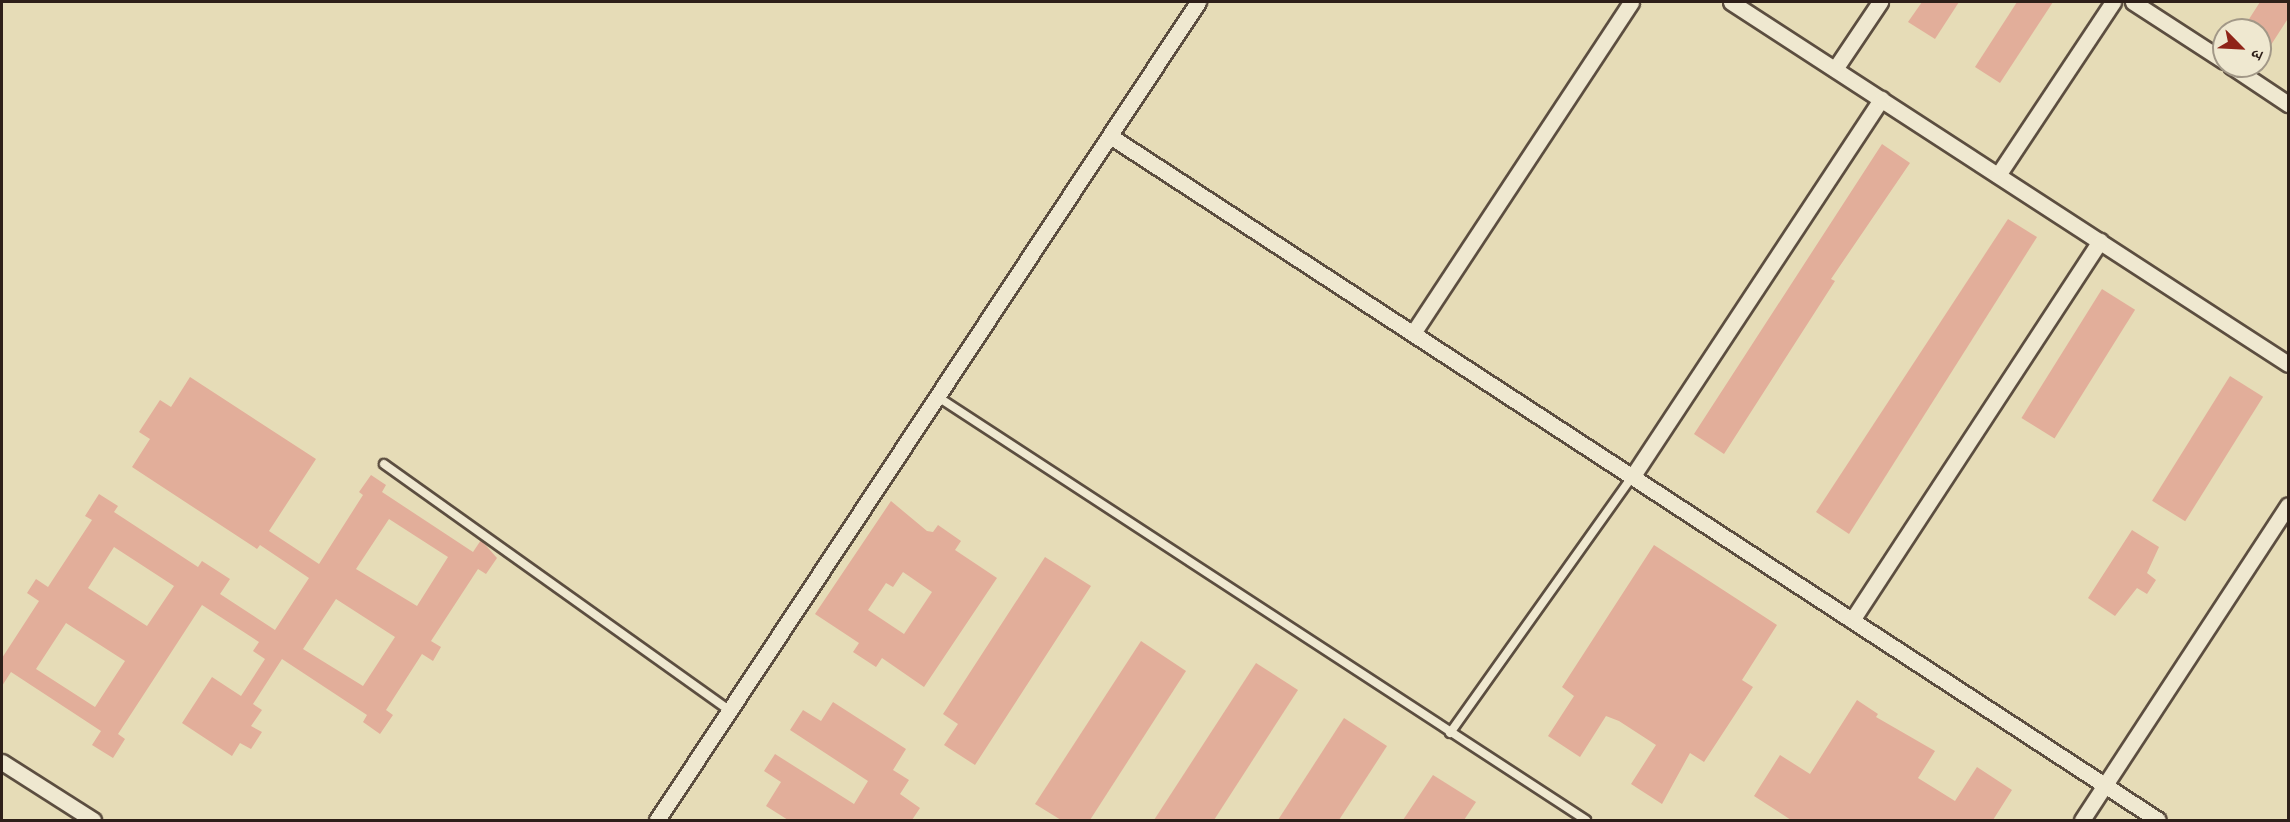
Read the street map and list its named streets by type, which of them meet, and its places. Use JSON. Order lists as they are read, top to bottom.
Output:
{
  "north": "bottom right"
}
